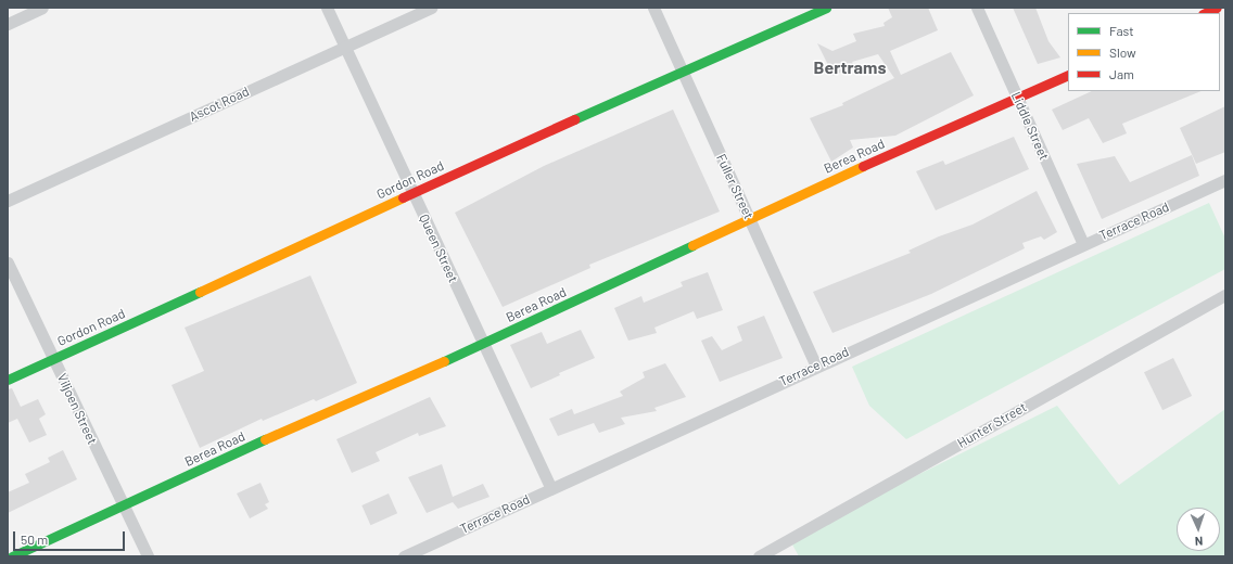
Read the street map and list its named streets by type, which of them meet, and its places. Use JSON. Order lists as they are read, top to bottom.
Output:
{
  "streets": {
    "street": [
      "Ascot Road",
      "Liddle Street",
      "Berea Road",
      "Gordon Road",
      "Fuller Street",
      "Terrace Road",
      "Queen Street",
      "Viljoen Street",
      "Hunter Street"
    ]
  },
  "crossings": [
    ["Ascot Road", "Queen Street"],
    ["Liddle Street", "Berea Road"],
    ["Liddle Street", "Terrace Road"],
    ["Berea Road", "Fuller Street"],
    ["Berea Road", "Queen Street"],
    ["Berea Road", "Viljoen Street"],
    ["Gordon Road", "Fuller Street"],
    ["Gordon Road", "Queen Street"],
    ["Gordon Road", "Viljoen Street"],
    ["Fuller Street", "Terrace Road"],
    ["Terrace Road", "Queen Street"]
  ],
  "districts": ["Bertrams"],
  "legend": ["Fast", "Slow", "Jam"],
  "scale_bar": "50 m",
  "north": "bottom"
}
